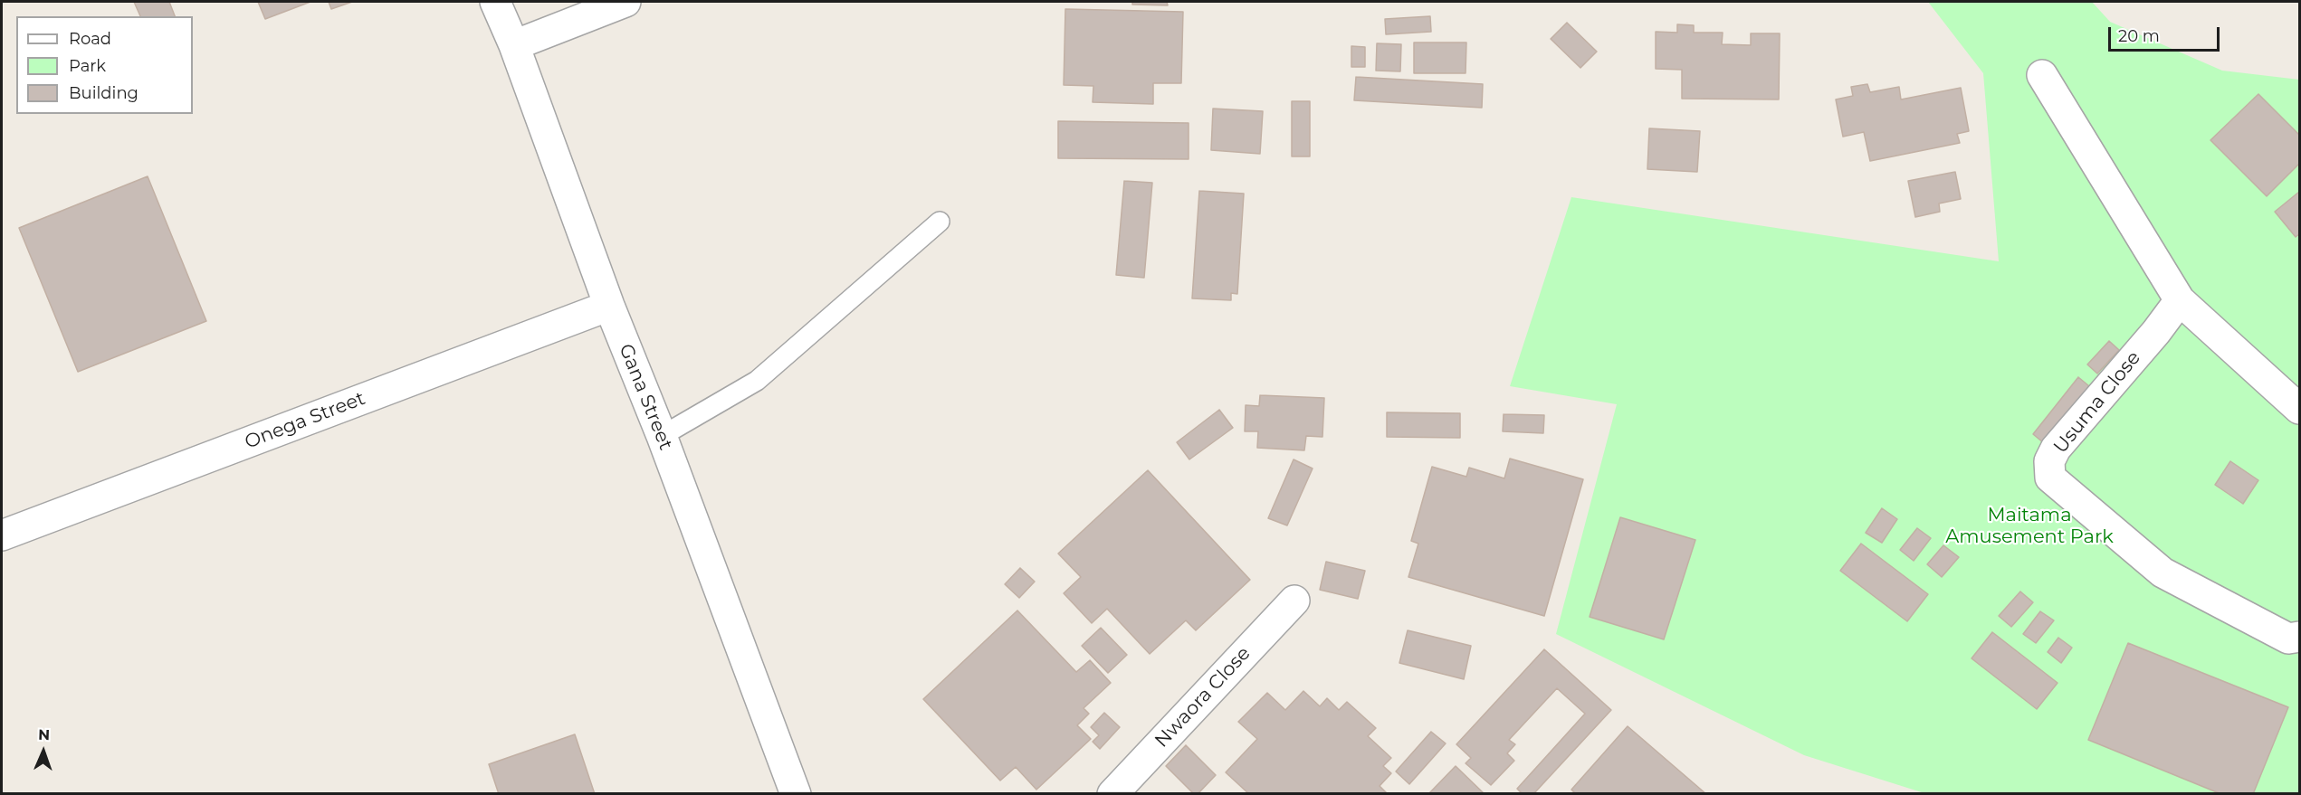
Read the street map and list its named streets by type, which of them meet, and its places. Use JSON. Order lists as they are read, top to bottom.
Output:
{
  "streets": {
    "street": [
      "Gana Street",
      "Usuma Close",
      "Onega Street",
      "Nwaora Close"
    ]
  },
  "crossings": [
    ["Gana Street", "Onega Street"]
  ],
  "parks": ["Maitama Amusement Park"],
  "legend": ["Road", "Park", "Building"],
  "scale_bar": "20 m",
  "north": "top"
}
